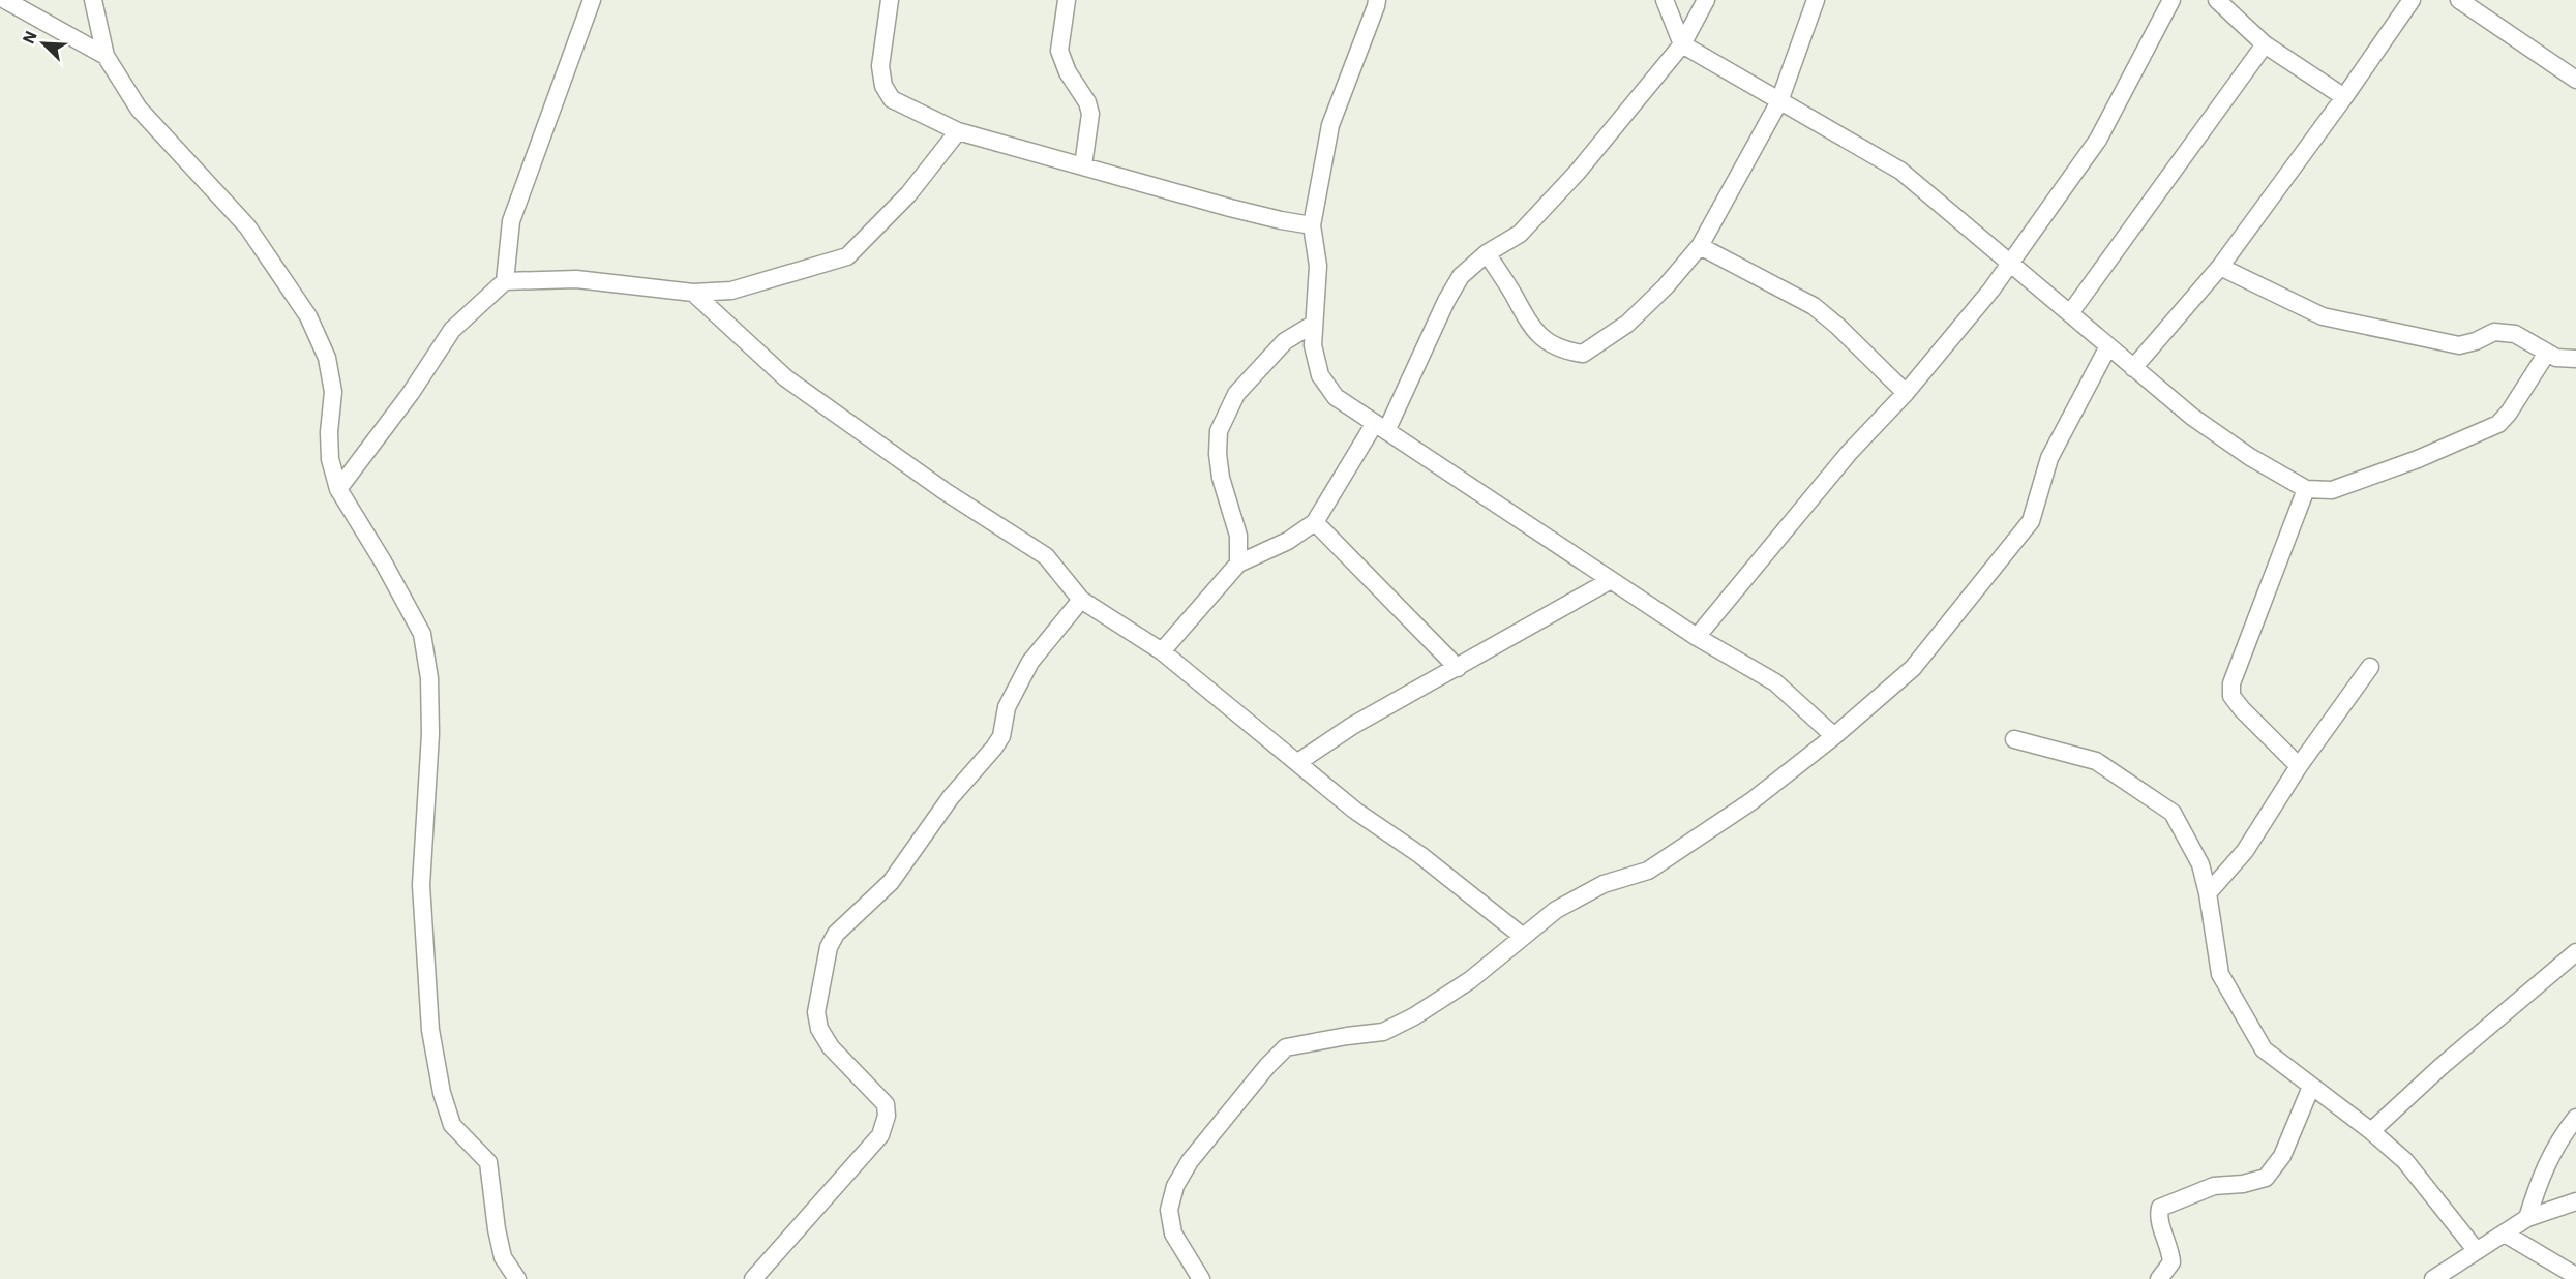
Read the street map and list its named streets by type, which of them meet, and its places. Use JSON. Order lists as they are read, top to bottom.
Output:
{
  "north": "top left"
}
